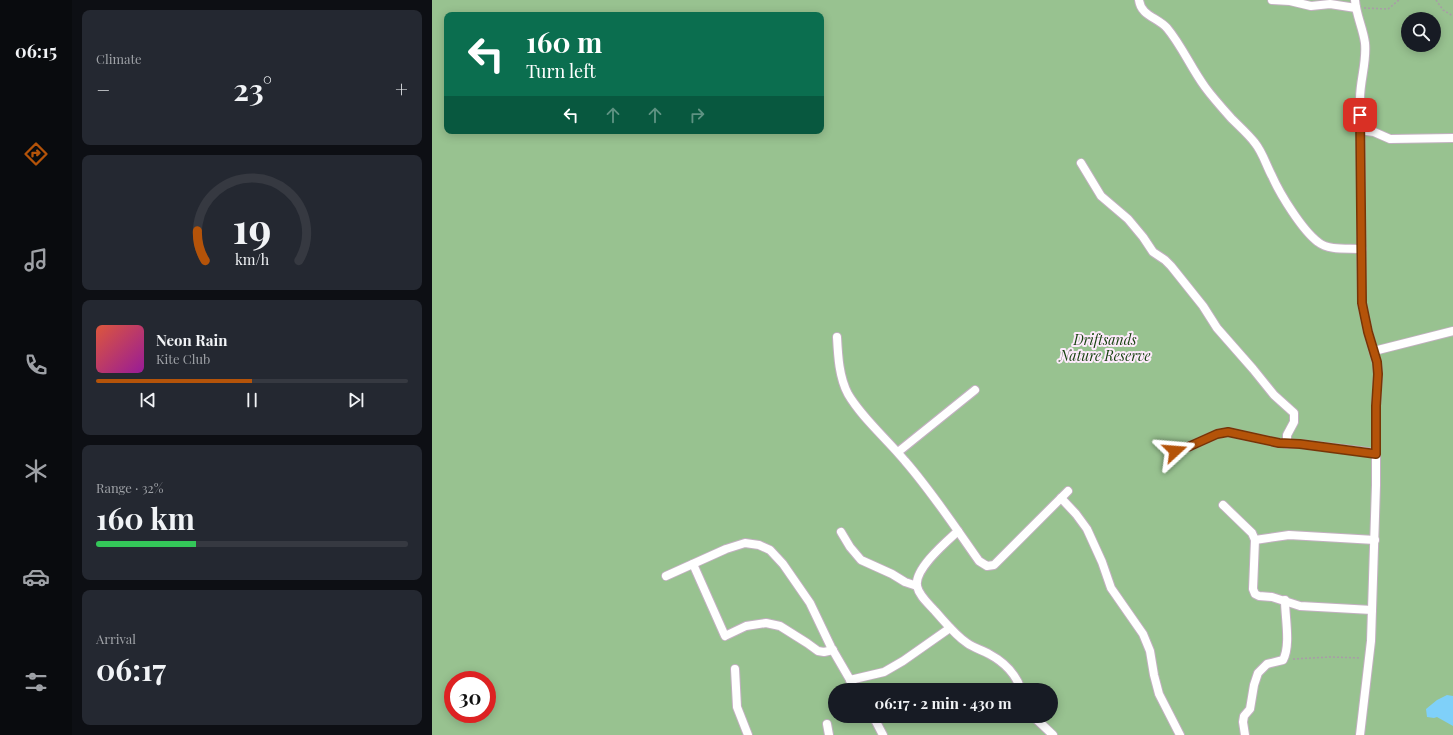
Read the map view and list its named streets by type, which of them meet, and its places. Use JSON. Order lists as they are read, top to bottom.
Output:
{
  "parks": ["Driftsands Nature Reserve"],
  "page": {
    "tabs": "06:15",
    "tile": [
      "Climate",
      ["Range · 32%", "160 km"],
      ["Arrival", "06:17"]
    ],
    "turn": ["160 m", "Turn left"],
    "heat": ["−", "23°", "+"],
    "song": ["Neon Rain", "Kite Club"],
    "limit": "30",
    "trip": "06:17 · 2 min · 430 m",
    "gauge": ["19", "km/h"]
  }
}
